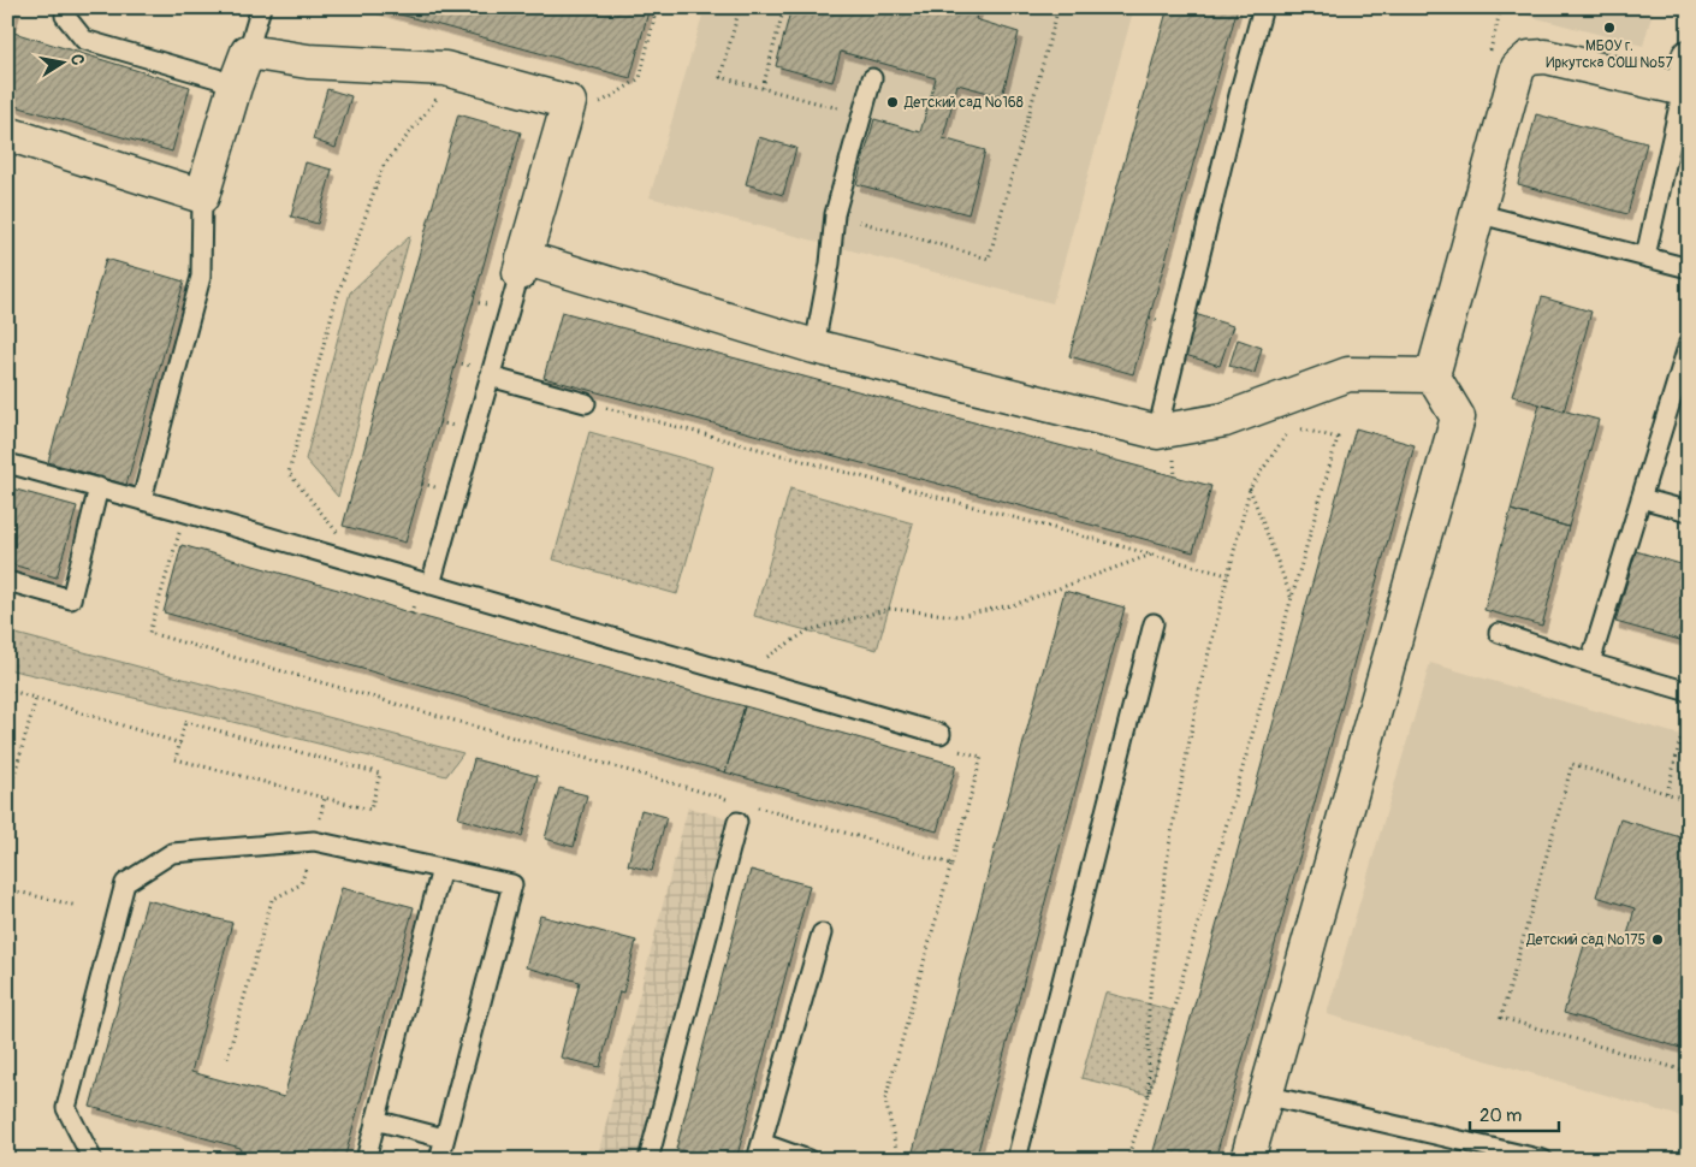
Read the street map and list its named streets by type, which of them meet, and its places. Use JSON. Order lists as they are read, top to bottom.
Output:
{
  "places": ["МБОУ г. Иркутска СОШ №57", "Детский сад №168", "Детский сад №175"],
  "scale_bar": "20 m",
  "north": "right"
}
